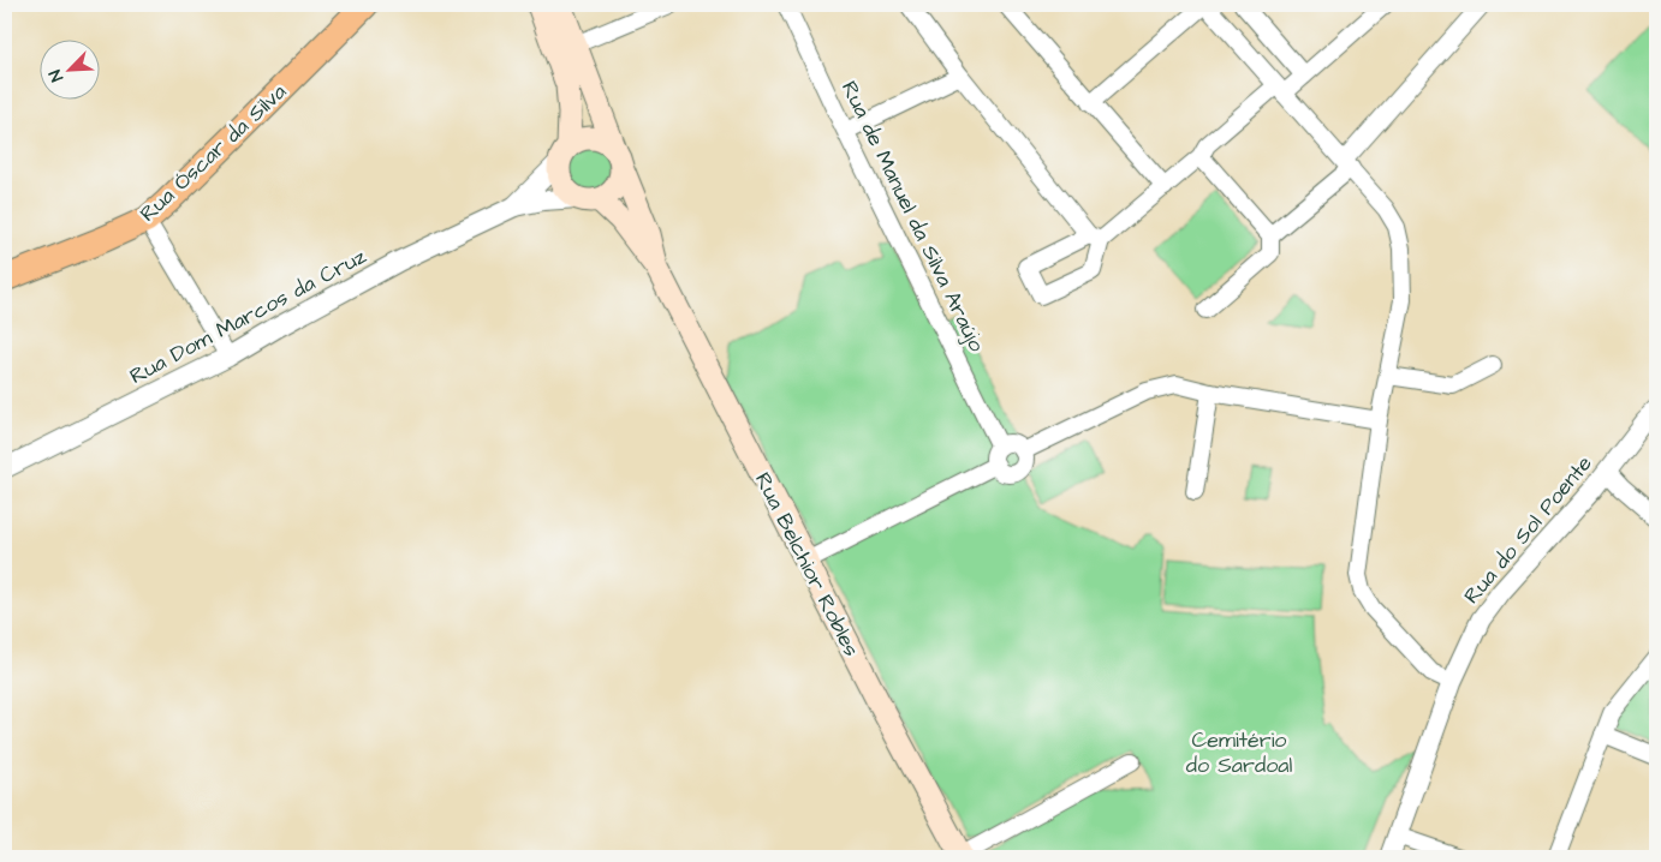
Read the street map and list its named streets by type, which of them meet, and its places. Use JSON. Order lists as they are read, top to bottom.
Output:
{
  "streets": {
    "main road": ["Rua Óscar da Silva", "Rua Belchior Robles"],
    "street": ["Rua de Manuel da Silva Araújo", "Rua Dom Marcos da Cruz", "Rua do Sol Poente"]
  },
  "crossings": [
    ["Rua Dom Marcos da Cruz", "Rua Belchior Robles"]
  ],
  "parks": ["Cemitério do Sardoal"],
  "north": "bottom left"
}
